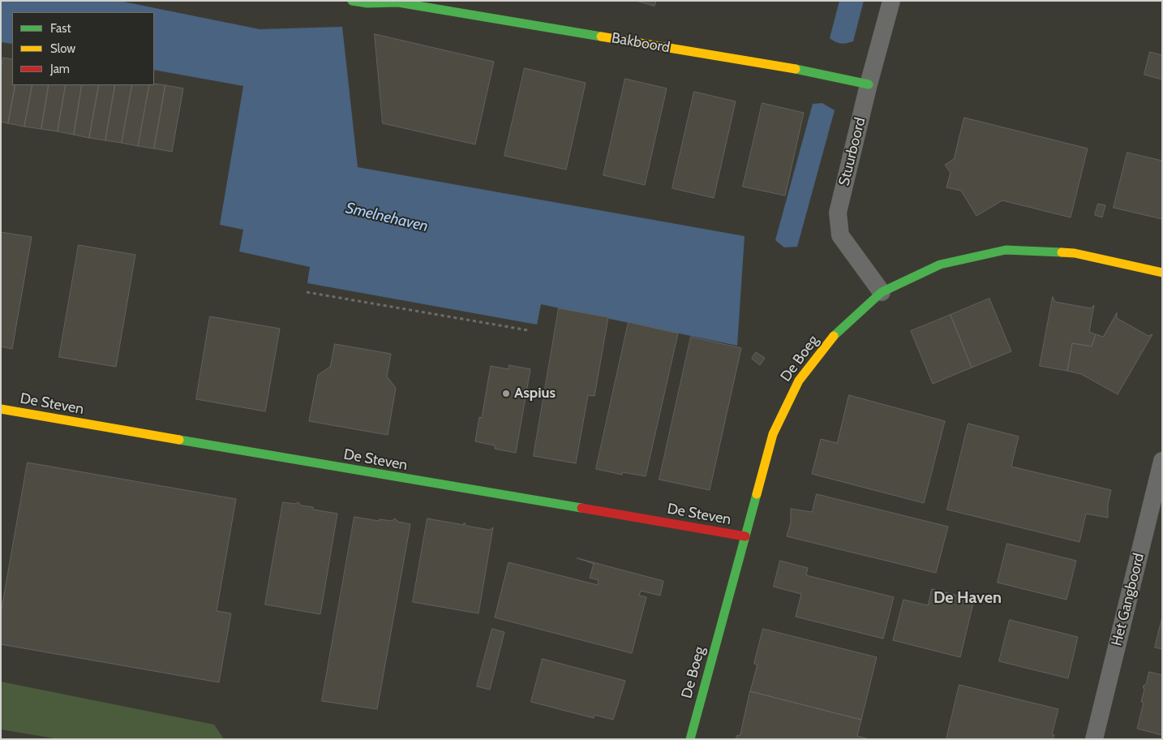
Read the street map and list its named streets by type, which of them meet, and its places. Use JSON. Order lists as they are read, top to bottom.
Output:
{
  "streets": {
    "street": [
      "Bakboord",
      "Stuurboord",
      "De Boeg",
      "De Steven",
      "Het Gangboord"
    ]
  },
  "crossings": [
    ["Bakboord", "Stuurboord"],
    ["Stuurboord", "De Boeg"],
    ["De Boeg", "De Steven"]
  ],
  "districts": ["De Haven"],
  "water": ["Smelnehaven"],
  "places": ["Aspius"],
  "legend": ["Fast", "Slow", "Jam"]
}
